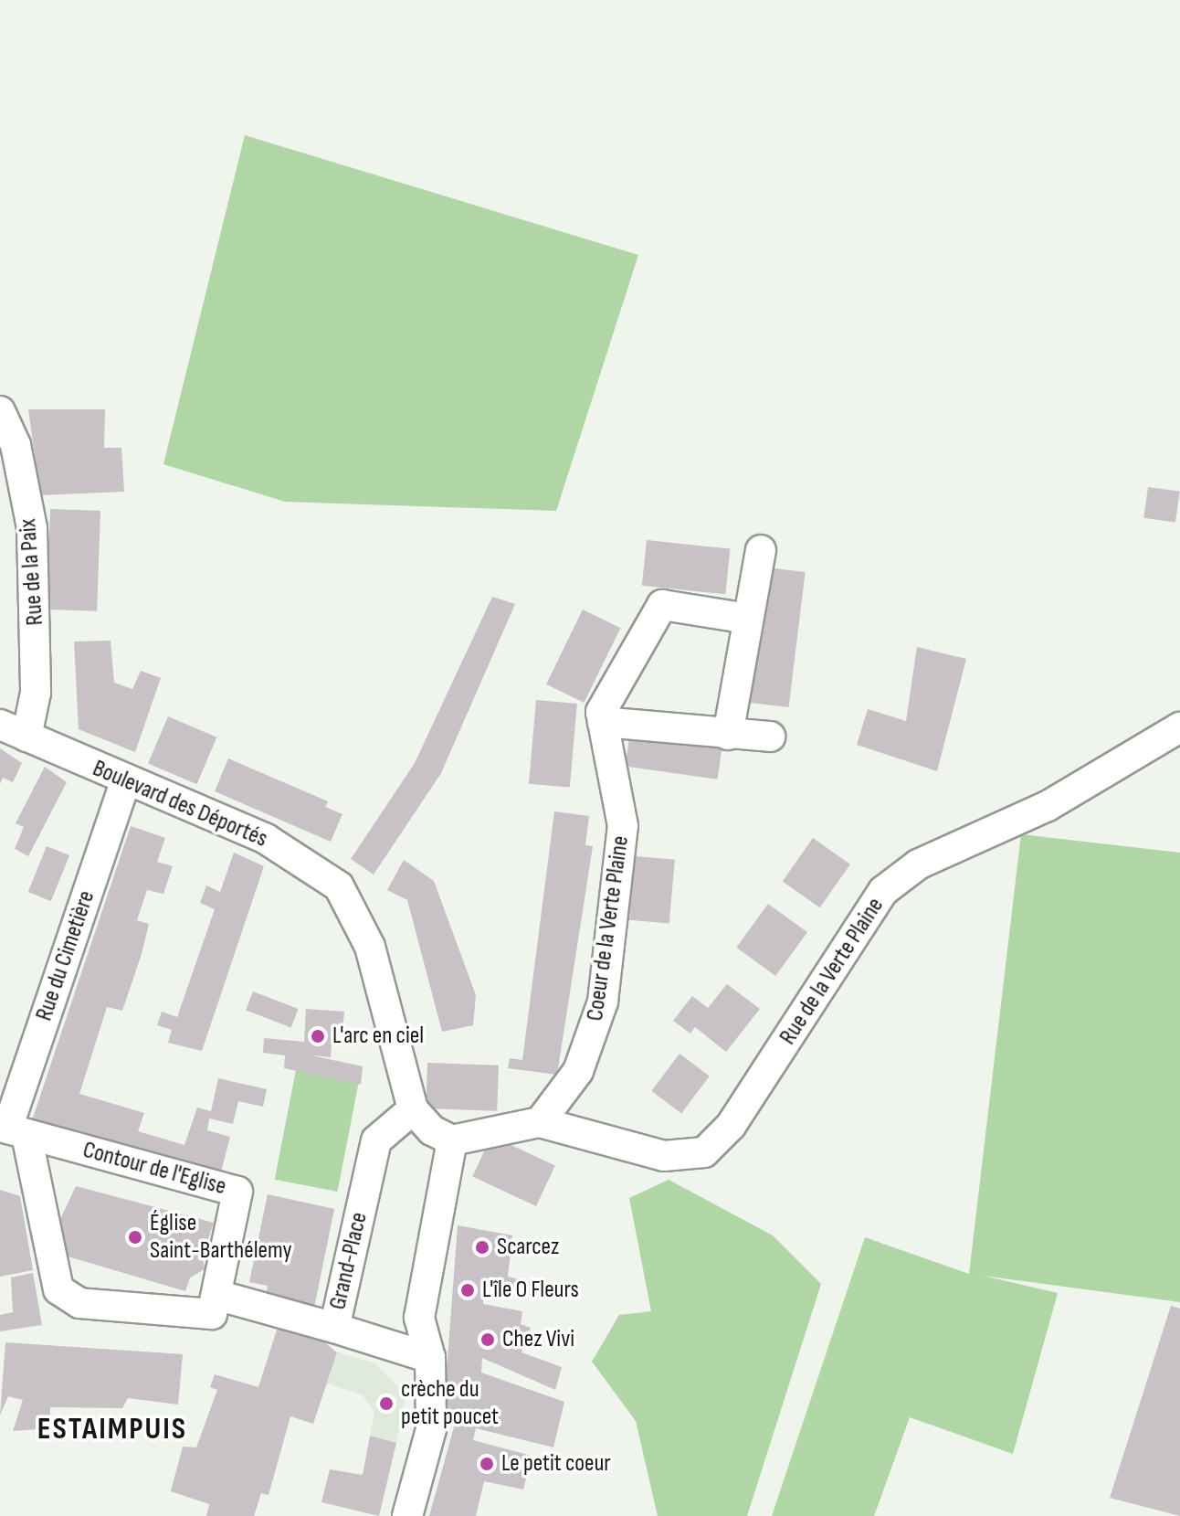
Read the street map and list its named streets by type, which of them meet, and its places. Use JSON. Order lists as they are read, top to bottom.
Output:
{
  "streets": {
    "street": [
      "Rue de la Paix",
      "Boulevard des Déportés",
      "Coeur de la Verte Plaine",
      "Rue du Cimetière",
      "Rue de la Verte Plaine",
      "Contour de l'Eglise",
      "Grand-Place"
    ]
  },
  "crossings": [
    ["Rue de la Paix", "Boulevard des Déportés"],
    ["Boulevard des Déportés", "Rue du Cimetière"],
    ["Boulevard des Déportés", "Grand-Place"],
    ["Coeur de la Verte Plaine", "Rue de la Verte Plaine"],
    ["Rue du Cimetière", "Contour de l'Eglise"]
  ],
  "districts": ["ESTAIMPUIS"],
  "places": [
    "L'arc en ciel",
    "Église Saint-Barthélemy",
    "Scarcez",
    "L'île O Fleurs",
    "Chez Vivi",
    "crèche du petit poucet",
    "Le petit coeur"
  ]
}
